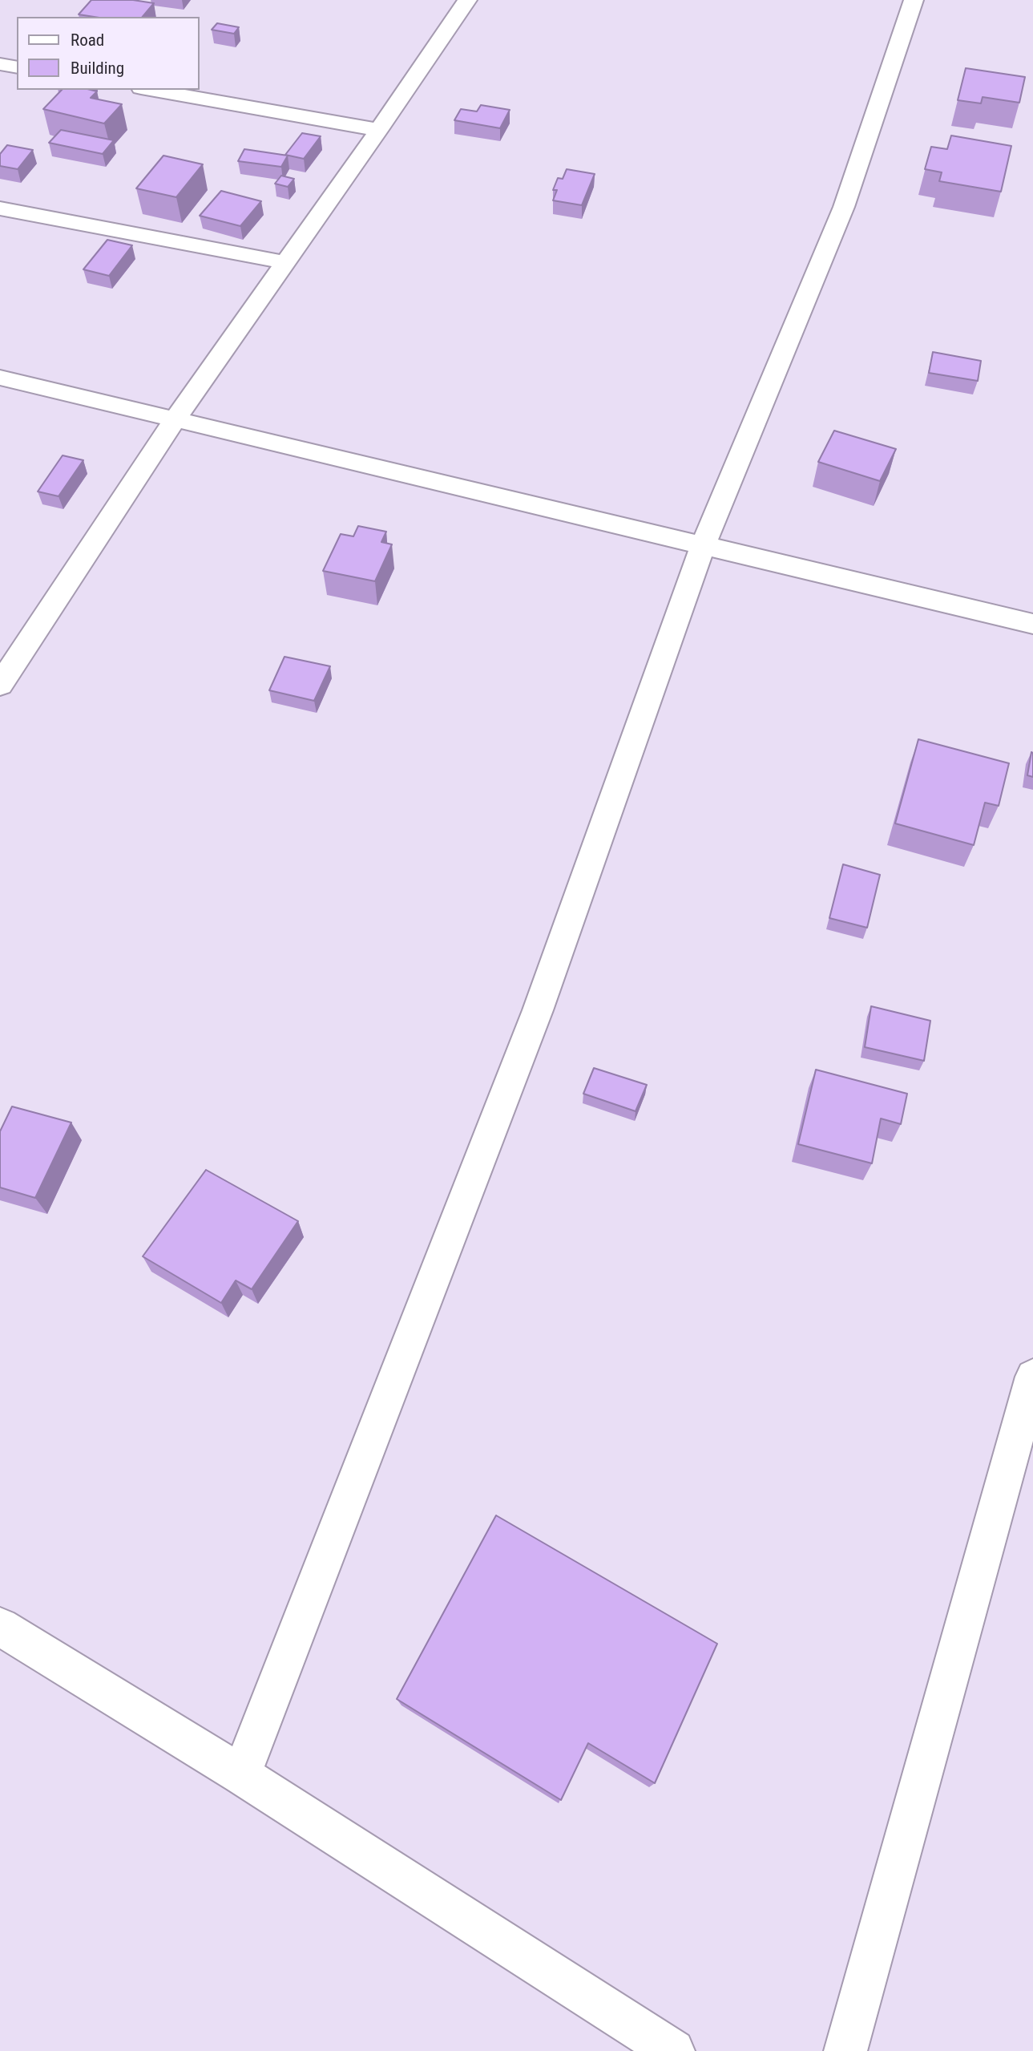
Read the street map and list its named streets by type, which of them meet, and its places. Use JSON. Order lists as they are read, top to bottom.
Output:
{
  "legend": ["Road", "Building"]
}
